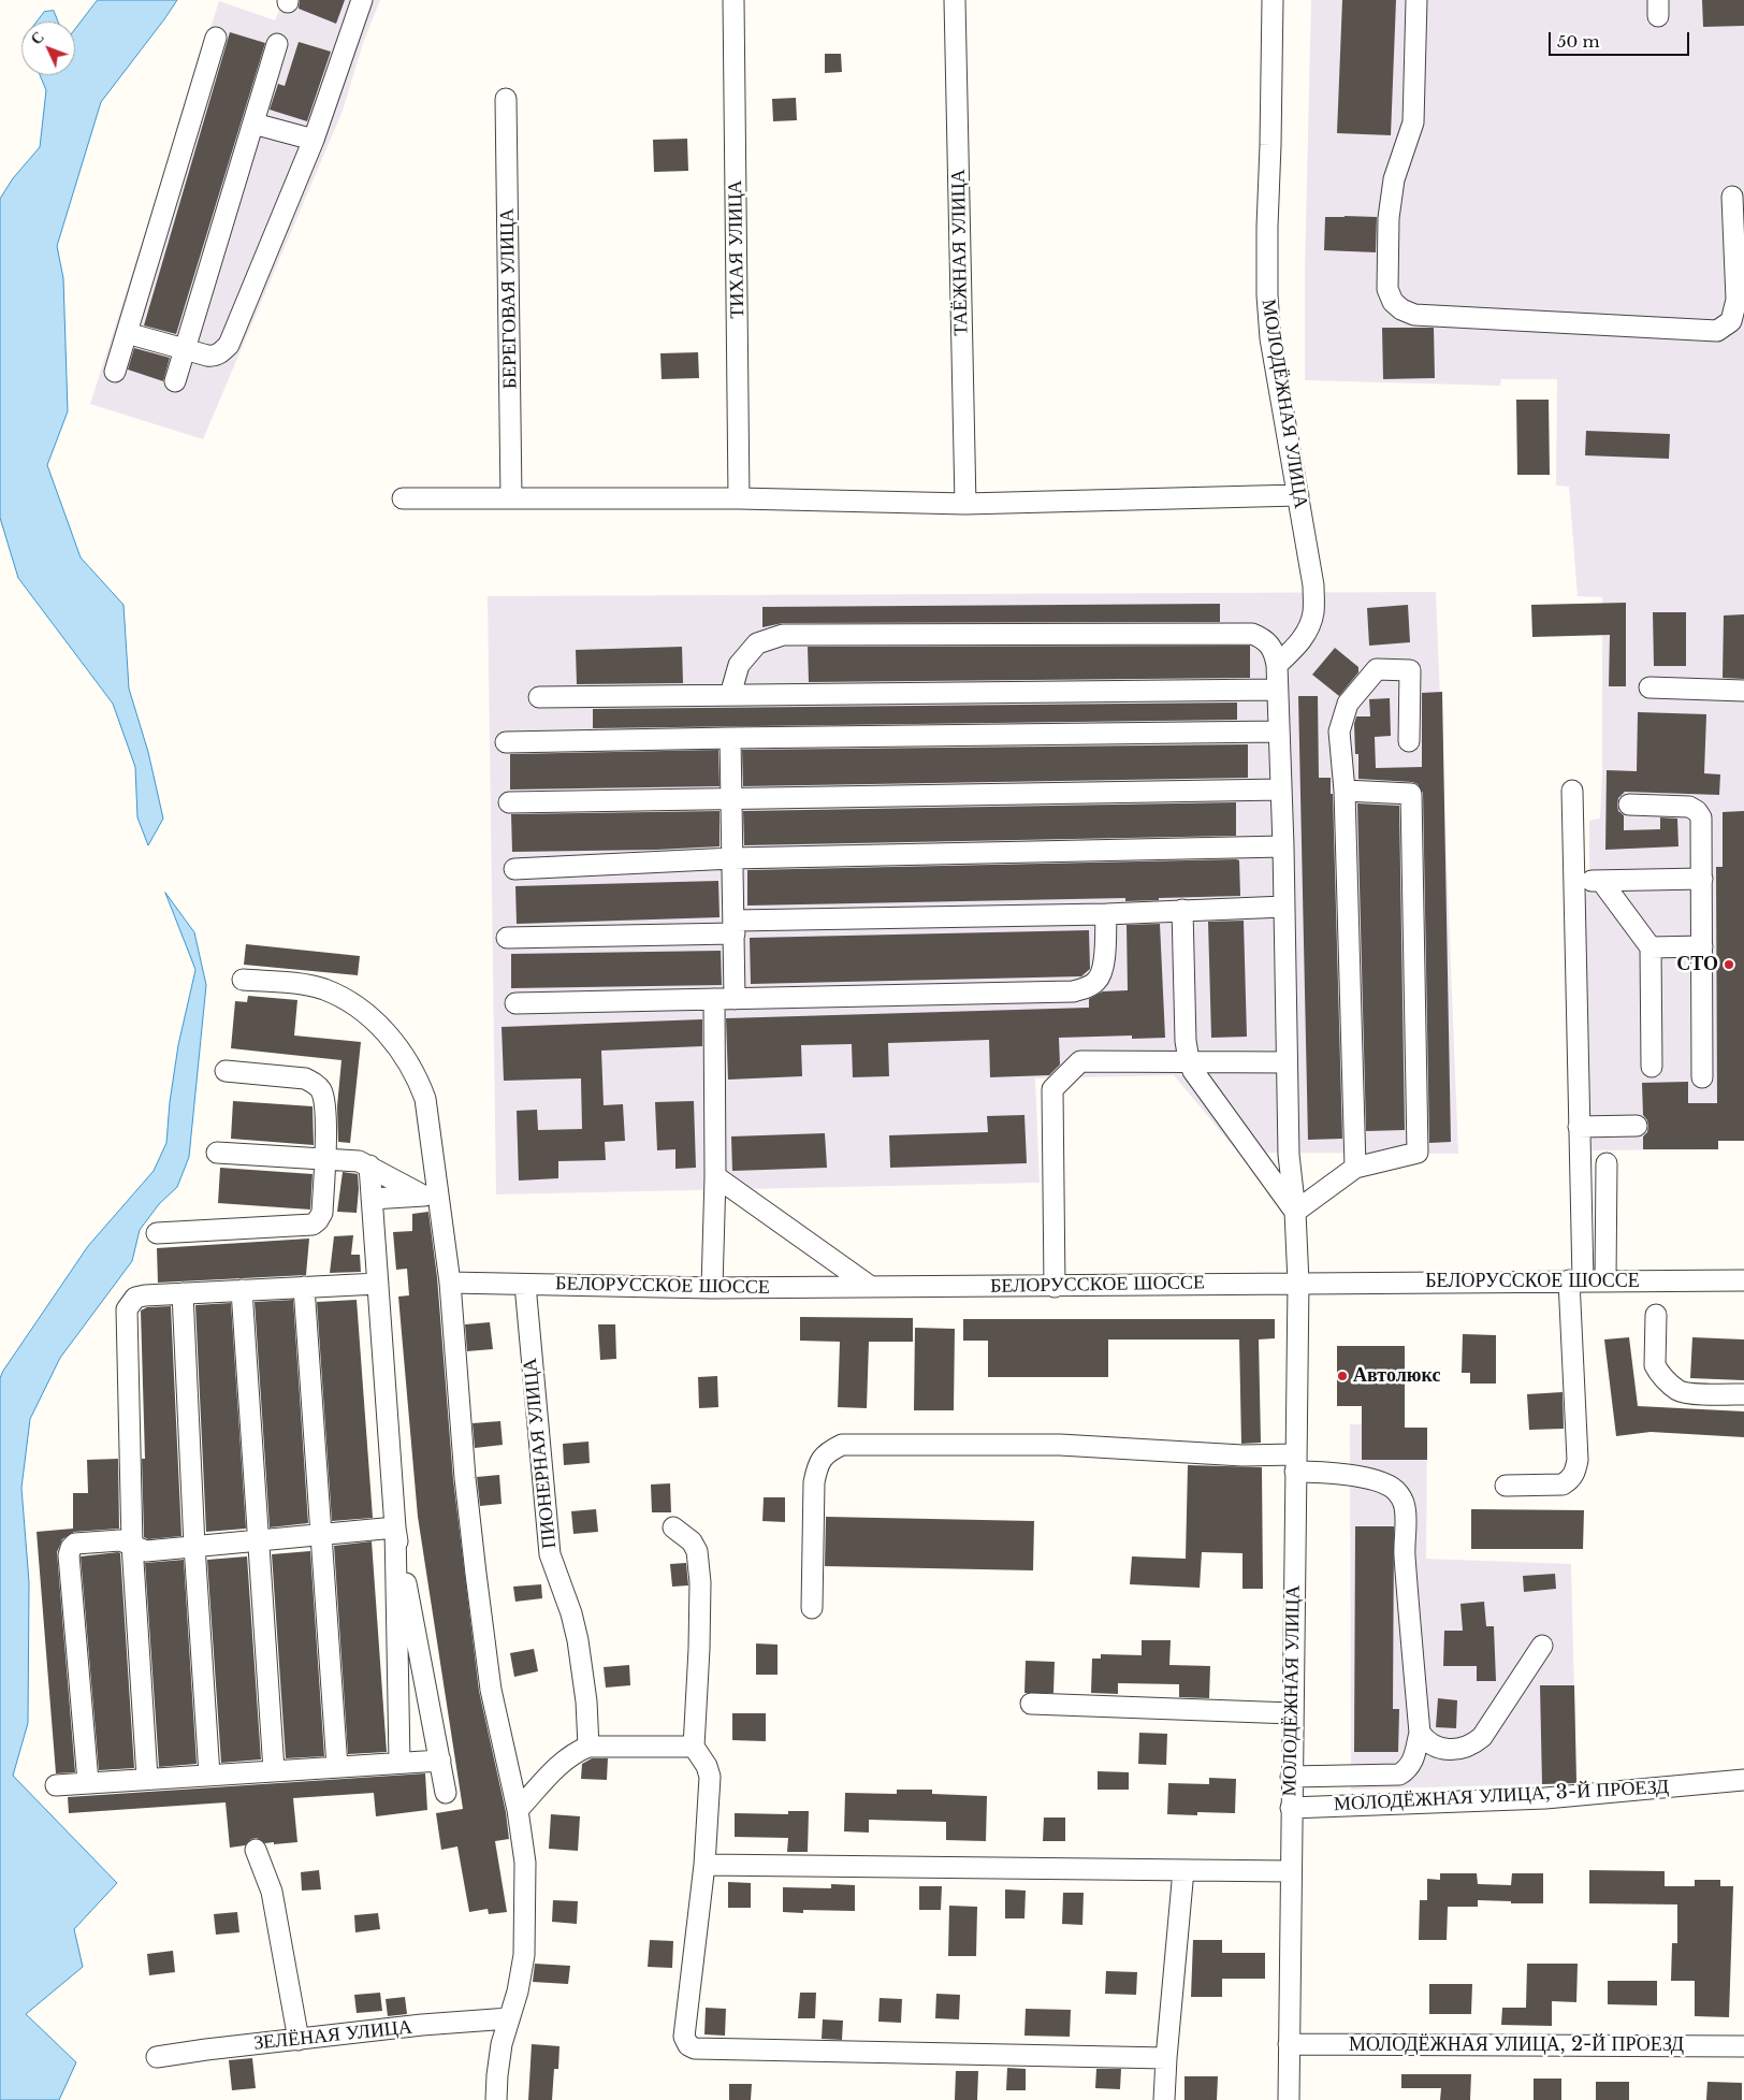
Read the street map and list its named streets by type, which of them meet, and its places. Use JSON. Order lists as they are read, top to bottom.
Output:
{
  "streets": {
    "street": [
      "ТИХАЯ УЛИЦА",
      "ТАЁЖНАЯ УЛИЦА",
      "БЕРЕГОВАЯ УЛИЦА",
      "МОЛОДЁЖНАЯ УЛИЦА",
      "БЕЛОРУССКОЕ ШОССЕ",
      "ПИОНЕРНАЯ УЛИЦА",
      "МОЛОДЁЖНАЯ УЛИЦА, 3-Й ПРОЕЗД",
      "ЗЕЛЁНАЯ УЛИЦА",
      "МОЛОДЁЖНАЯ УЛИЦА, 2-Й ПРОЕЗД"
    ]
  },
  "crossings": [
    ["МОЛОДЁЖНАЯ УЛИЦА", "БЕЛОРУССКОЕ ШОССЕ"],
    ["МОЛОДЁЖНАЯ УЛИЦА", "МОЛОДЁЖНАЯ УЛИЦА, 3-Й ПРОЕЗД"],
    ["МОЛОДЁЖНАЯ УЛИЦА", "МОЛОДЁЖНАЯ УЛИЦА, 2-Й ПРОЕЗД"],
    ["БЕЛОРУССКОЕ ШОССЕ", "ПИОНЕРНАЯ УЛИЦА"]
  ],
  "places": ["СТО", "Автолюкс"],
  "scale_bar": "50 m",
  "north": "top left"
}
